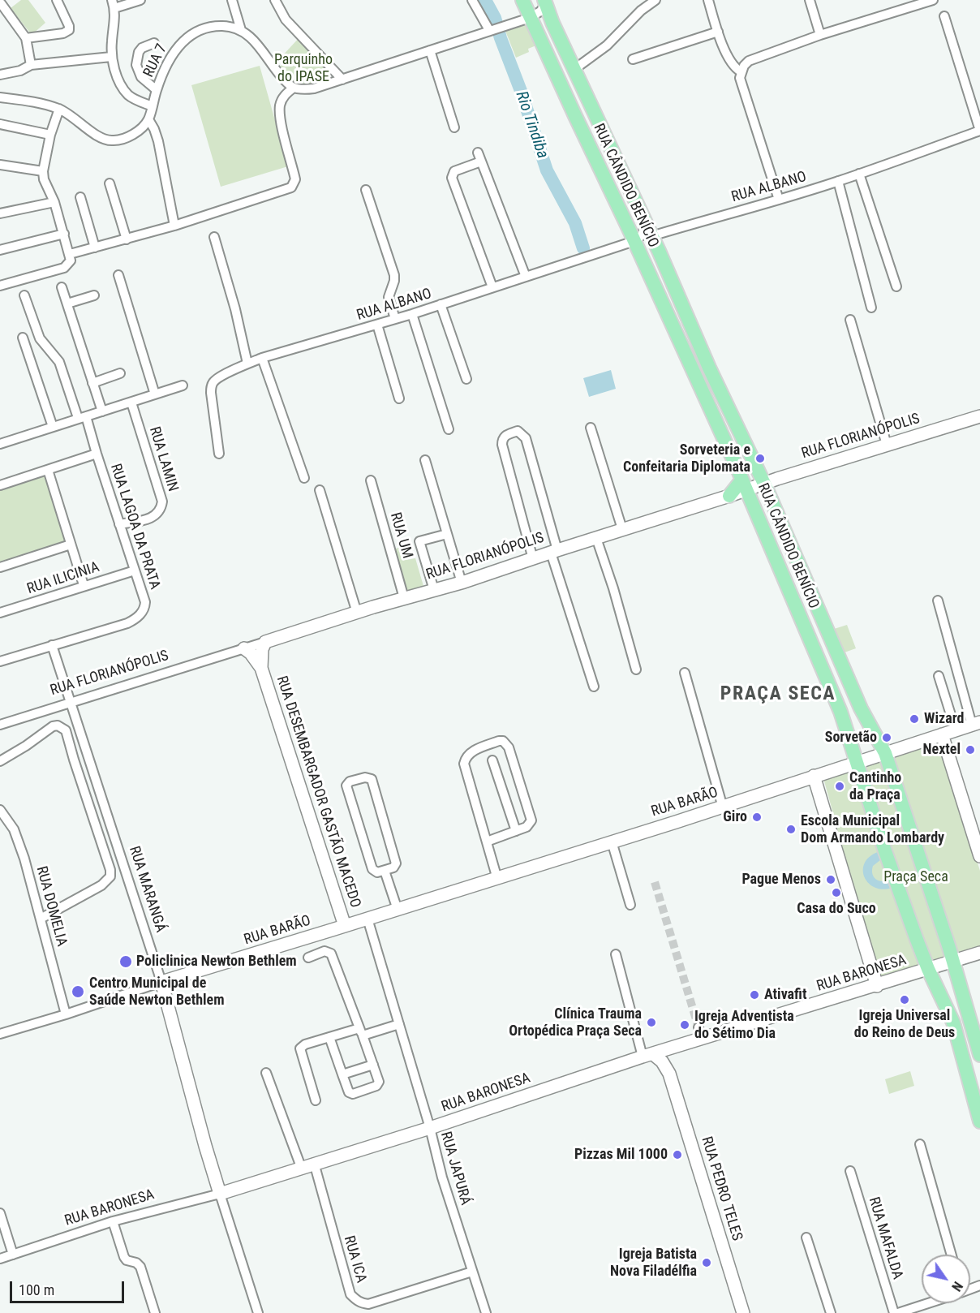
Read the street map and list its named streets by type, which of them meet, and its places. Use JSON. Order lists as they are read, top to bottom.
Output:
{
  "streets": {
    "main road": ["RUA CÂNDIDO BENÍCIO"],
    "street": [
      "RUA 7",
      "RUA ALBANO",
      "RUA FLORIANÓPOLIS",
      "RUA LAMIN",
      "RUA LAGOA DA PRATA",
      "RUA UM",
      "RUA ILICINIA",
      "RUA DESEMBARGADOR GASTÃO MACEDO",
      "RUA BARÃO",
      "RUA MARANGÁ",
      "RUA DOMELIA",
      "RUA BARONESA",
      "RUA JAPURÁ",
      "RUA PEDRO TELES",
      "RUA MAFALDA",
      "RUA ICA"
    ]
  },
  "crossings": [
    ["RUA CÂNDIDO BENÍCIO", "RUA ALBANO"],
    ["RUA CÂNDIDO BENÍCIO", "RUA FLORIANÓPOLIS"],
    ["RUA CÂNDIDO BENÍCIO", "RUA BARÃO"],
    ["RUA CÂNDIDO BENÍCIO", "RUA BARONESA"],
    ["RUA FLORIANÓPOLIS", "RUA UM"],
    ["RUA FLORIANÓPOLIS", "RUA DESEMBARGADOR GASTÃO MACEDO"],
    ["RUA FLORIANÓPOLIS", "RUA MARANGÁ"],
    ["RUA LAMIN", "RUA LAGOA DA PRATA"],
    ["RUA LAGOA DA PRATA", "RUA ILICINIA"],
    ["RUA LAGOA DA PRATA", "RUA MARANGÁ"],
    ["RUA DESEMBARGADOR GASTÃO MACEDO", "RUA BARÃO"],
    ["RUA BARÃO", "RUA MARANGÁ"],
    ["RUA BARÃO", "RUA DOMELIA"],
    ["RUA BARÃO", "RUA JAPURÁ"],
    ["RUA MARANGÁ", "RUA BARONESA"],
    ["RUA BARONESA", "RUA JAPURÁ"],
    ["RUA BARONESA", "RUA PEDRO TELES"],
    ["RUA BARONESA", "RUA ICA"],
    ["RUA JAPURÁ", "RUA ICA"]
  ],
  "districts": ["PRAÇA SECA"],
  "water": ["Rio Tindiba"],
  "parks": ["Parquinho do IPASE", "Praça Seca"],
  "places": [
    "Sorveteria e Confeitaria Diplomata",
    "Wizard",
    "Sorvetão",
    "Nextel",
    "Cantinho da Praça",
    "Giro",
    "Escola Municipal Dom Armando Lombardy",
    "Pague Menos",
    "Casa do Suco",
    "Policlinica Newton Bethlem",
    "Centro Municipal de Saúde Newton Bethlem",
    "Ativafit",
    "Igreja Universal do Reino de Deus",
    "Clínica Trauma Ortopédica Praça Seca",
    "Igreja Adventista do Sétimo Dia",
    "Pizzas Mil 1000",
    "Igreja Batista Nova Filadélfia"
  ],
  "scale_bar": "100 m",
  "north": "bottom right"
}
